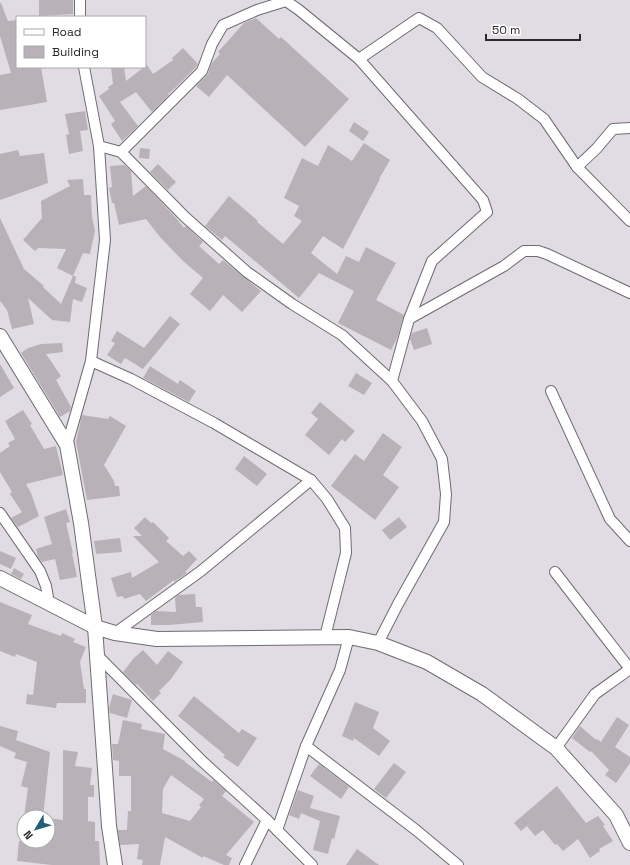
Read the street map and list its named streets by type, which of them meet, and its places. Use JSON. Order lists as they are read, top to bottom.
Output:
{
  "legend": ["Road", "Building"],
  "scale_bar": "50 m",
  "north": "bottom left"
}
